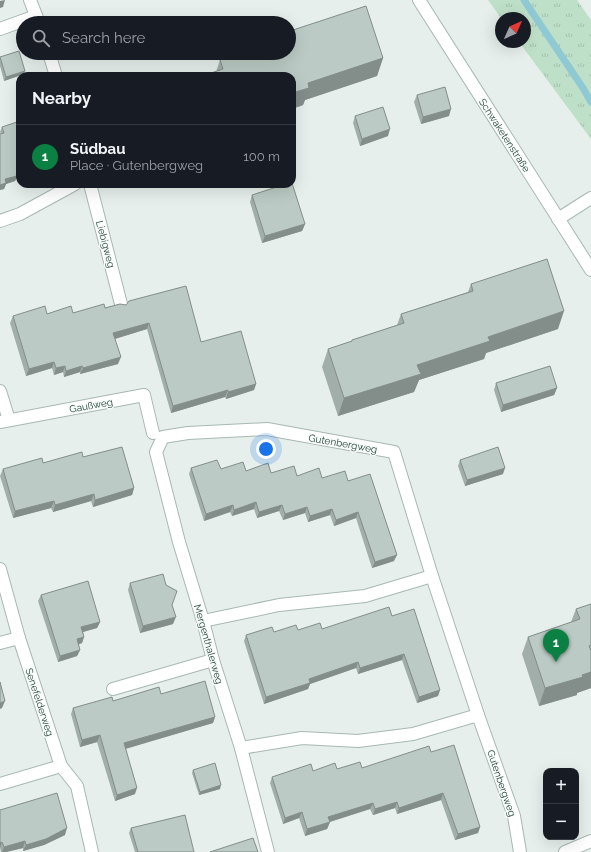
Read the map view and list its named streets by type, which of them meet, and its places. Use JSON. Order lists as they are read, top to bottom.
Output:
{
  "streets": {
    "street": [
      "Schwaketenstraße",
      "Liebigweg",
      "Gaußweg",
      "Gutenbergweg",
      "Mergenthalerweg",
      "Senefelderweg"
    ]
  },
  "crossings": [
    ["Gaußweg", "Gutenbergweg"],
    ["Gaußweg", "Mergenthalerweg"],
    ["Gutenbergweg", "Mergenthalerweg"]
  ],
  "north": "top right",
  "page": {
    "search": "Search here",
    "heading": "Nearby",
    "list": [
      {
        "mark": "1",
        "name": "Südbau",
        "note": "Place · Gutenbergweg",
        "value": "100 m"
      }
    ],
    "pins": "1",
    "map_buttons": ["+", "−"]
  }
}
